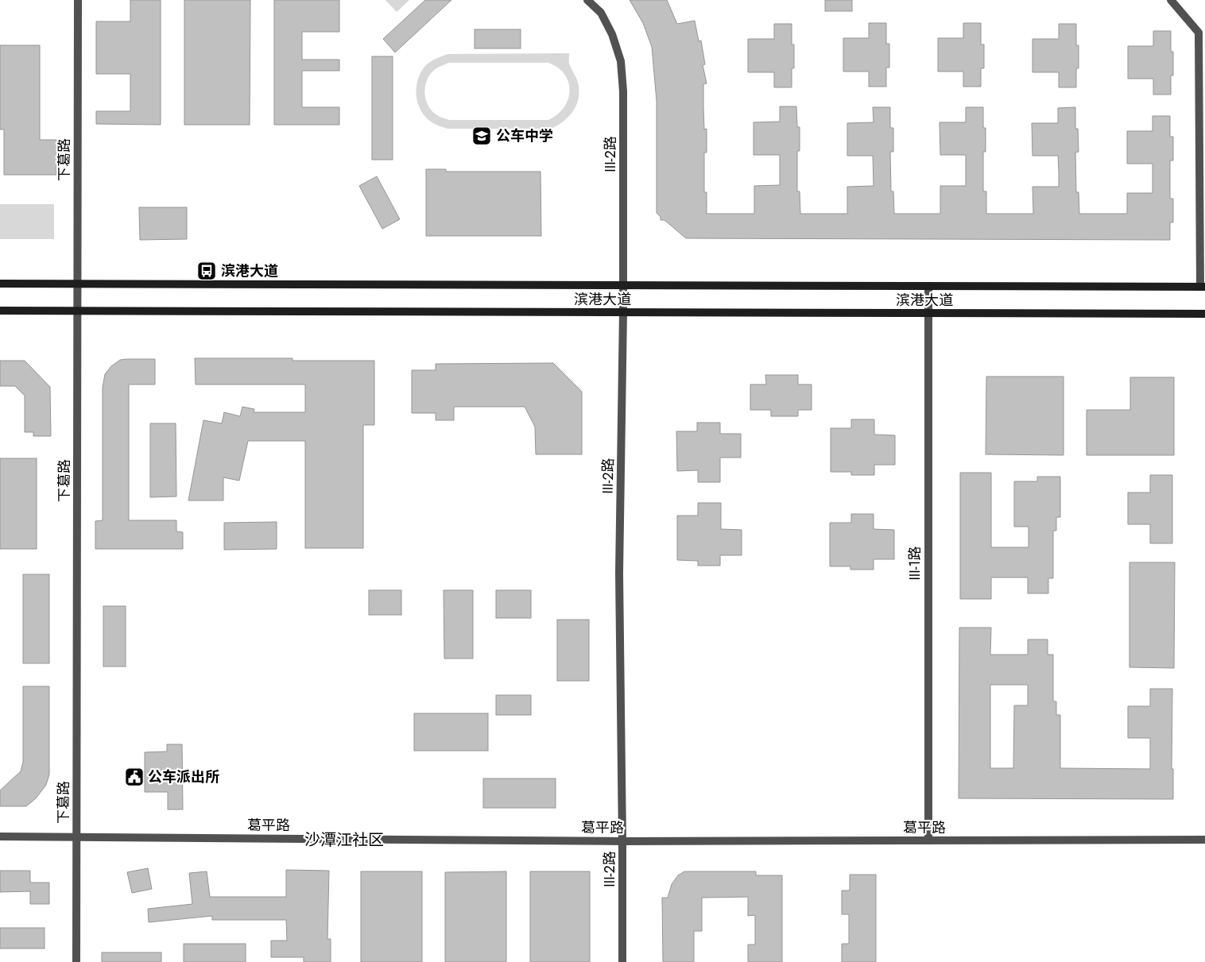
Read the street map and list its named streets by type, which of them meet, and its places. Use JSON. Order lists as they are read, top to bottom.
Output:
{
  "streets": {
    "main road": ["滨港大道"],
    "street": [
      "III-2路",
      "下葛路",
      "III-1路",
      "葛平路"
    ]
  },
  "crossings": [
    ["III-2路", "滨港大道"],
    ["III-2路", "葛平路"],
    ["下葛路", "滨港大道"],
    ["下葛路", "葛平路"],
    ["滨港大道", "III-1路"],
    ["III-1路", "葛平路"]
  ],
  "districts": ["沙潭江社区"],
  "places": {
    "school or university": ["公车中学"],
    "bus stop": ["滨港大道"],
    "public building": ["公车派出所"]
  }
}
